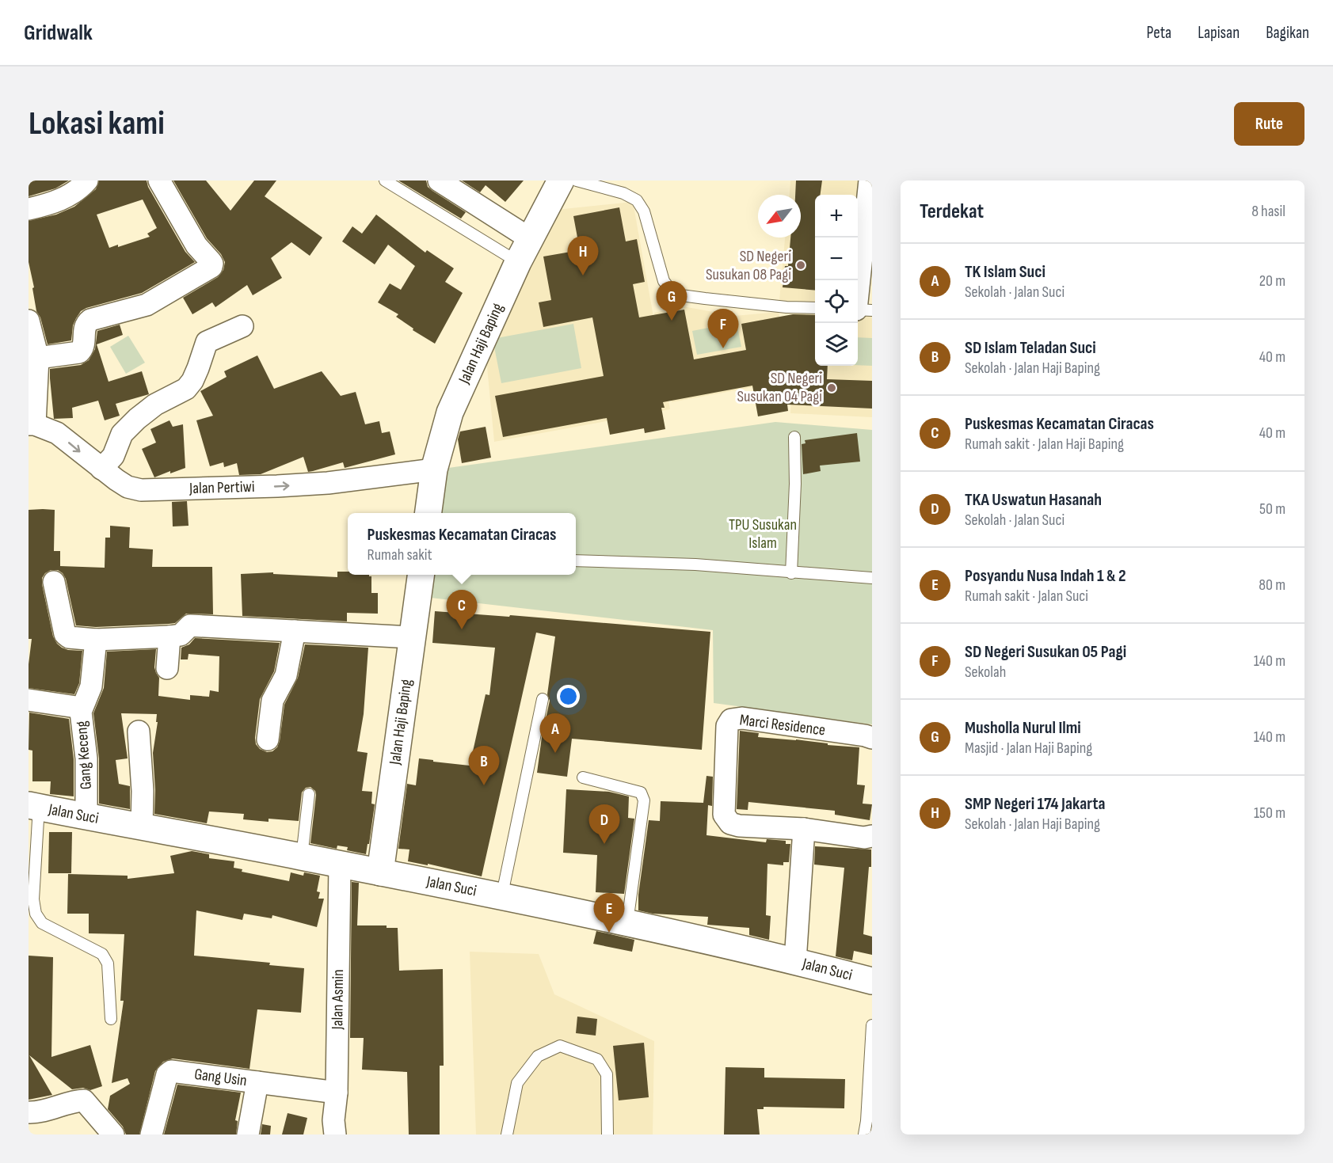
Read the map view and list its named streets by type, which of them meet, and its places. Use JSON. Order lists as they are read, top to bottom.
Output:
{
  "streets": {
    "street": [
      "Jalan Haji Baping",
      "Jalan Pertiwi",
      "Marci Residence",
      "Gang Keceng",
      "Jalan Suci",
      "Jalan Asmin",
      "Gang Usin"
    ]
  },
  "crossings": [
    ["Jalan Haji Baping", "Jalan Pertiwi"],
    ["Jalan Haji Baping", "Jalan Suci"],
    ["Gang Keceng", "Jalan Suci"],
    ["Jalan Suci", "Jalan Asmin"],
    ["Jalan Asmin", "Gang Usin"]
  ],
  "parks": ["TPU Susukan Islam"],
  "places": ["SD Negeri Susukan 08 Pagi", "SD Negeri Susukan 04 Pagi"],
  "north": "bottom left",
  "page": {
    "header": "Gridwalk",
    "nav": ["Peta", "Lapisan", "Bagikan"],
    "buttons": "Rute",
    "title": "Lokasi kami",
    "heading": ["Terdekat", "8 hasil"],
    "map_buttons": ["+", "−"],
    "pins": [
      "H",
      "G",
      "F",
      "C",
      "A",
      "B",
      "D",
      "E"
    ],
    "list": [
      {
        "mark": "A",
        "name": "TK Islam Suci",
        "note": "Sekolah · Jalan Suci",
        "value": "20 m"
      },
      {
        "mark": "B",
        "name": "SD Islam Teladan Suci",
        "note": "Sekolah · Jalan Haji Baping",
        "value": "40 m"
      },
      {
        "mark": "C",
        "name": "Puskesmas Kecamatan Ciracas",
        "note": "Rumah sakit · Jalan Haji Baping",
        "value": "40 m"
      },
      {
        "mark": "D",
        "name": "TKA Uswatun Hasanah",
        "note": "Sekolah · Jalan Suci",
        "value": "50 m"
      },
      {
        "mark": "E",
        "name": "Posyandu Nusa Indah 1 & 2",
        "note": "Rumah sakit · Jalan Suci",
        "value": "80 m"
      },
      {
        "mark": "F",
        "name": "SD Negeri Susukan 05 Pagi",
        "note": "Sekolah",
        "value": "140 m"
      },
      {
        "mark": "G",
        "name": "Musholla Nurul Ilmi",
        "note": "Masjid · Jalan Haji Baping",
        "value": "140 m"
      },
      {
        "mark": "H",
        "name": "SMP Negeri 174 Jakarta",
        "note": "Sekolah · Jalan Haji Baping",
        "value": "150 m"
      }
    ],
    "popup": ["Puskesmas Kecamatan Ciracas", "Rumah sakit"]
  }
}
